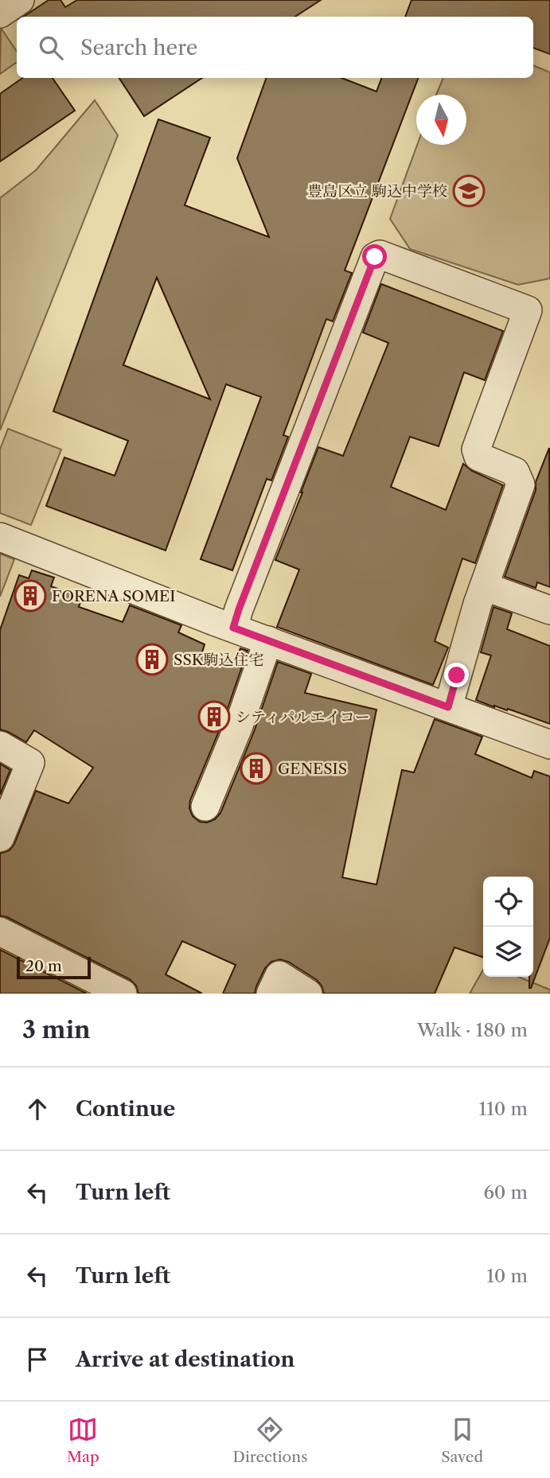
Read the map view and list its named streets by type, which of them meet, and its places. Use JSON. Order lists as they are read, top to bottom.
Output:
{
  "places": {
    "school or university": ["豊島区立 駒込中学校"],
    "building": [
      "FORENA SOMEI",
      "SSK駒込住宅",
      "シティパルエイコー",
      "GENESIS"
    ]
  },
  "scale_bar": "20 m",
  "north": "bottom",
  "page": {
    "search": "Search here",
    "scale": "20 m",
    "heading": ["3 min", "Walk · 180 m"],
    "list": [
      ["Continue", "110 m"],
      ["Turn left", "60 m"],
      ["Turn left", "10 m"],
      "Arrive at destination"
    ],
    "nav": ["Map", "Directions", "Saved"]
  }
}
